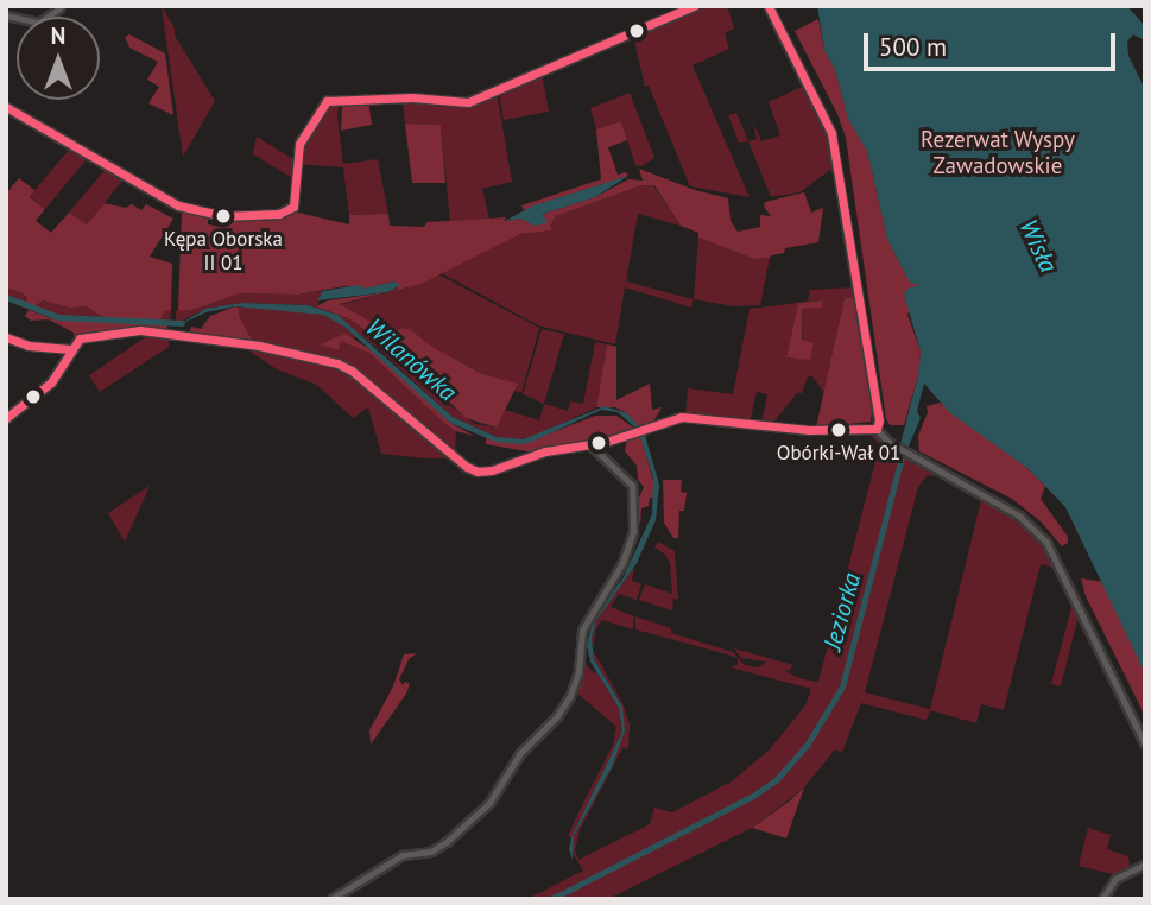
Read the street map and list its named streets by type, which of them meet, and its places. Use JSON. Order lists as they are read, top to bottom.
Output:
{
  "water": ["Wisła", "Wilanówka", "Jeziorka"],
  "parks": ["Rezerwat Wyspy Zawadowskie"],
  "places": ["Kępa Oborska II 01", "Obórki-Wał 01"],
  "scale_bar": "500 m",
  "north": "top"
}
